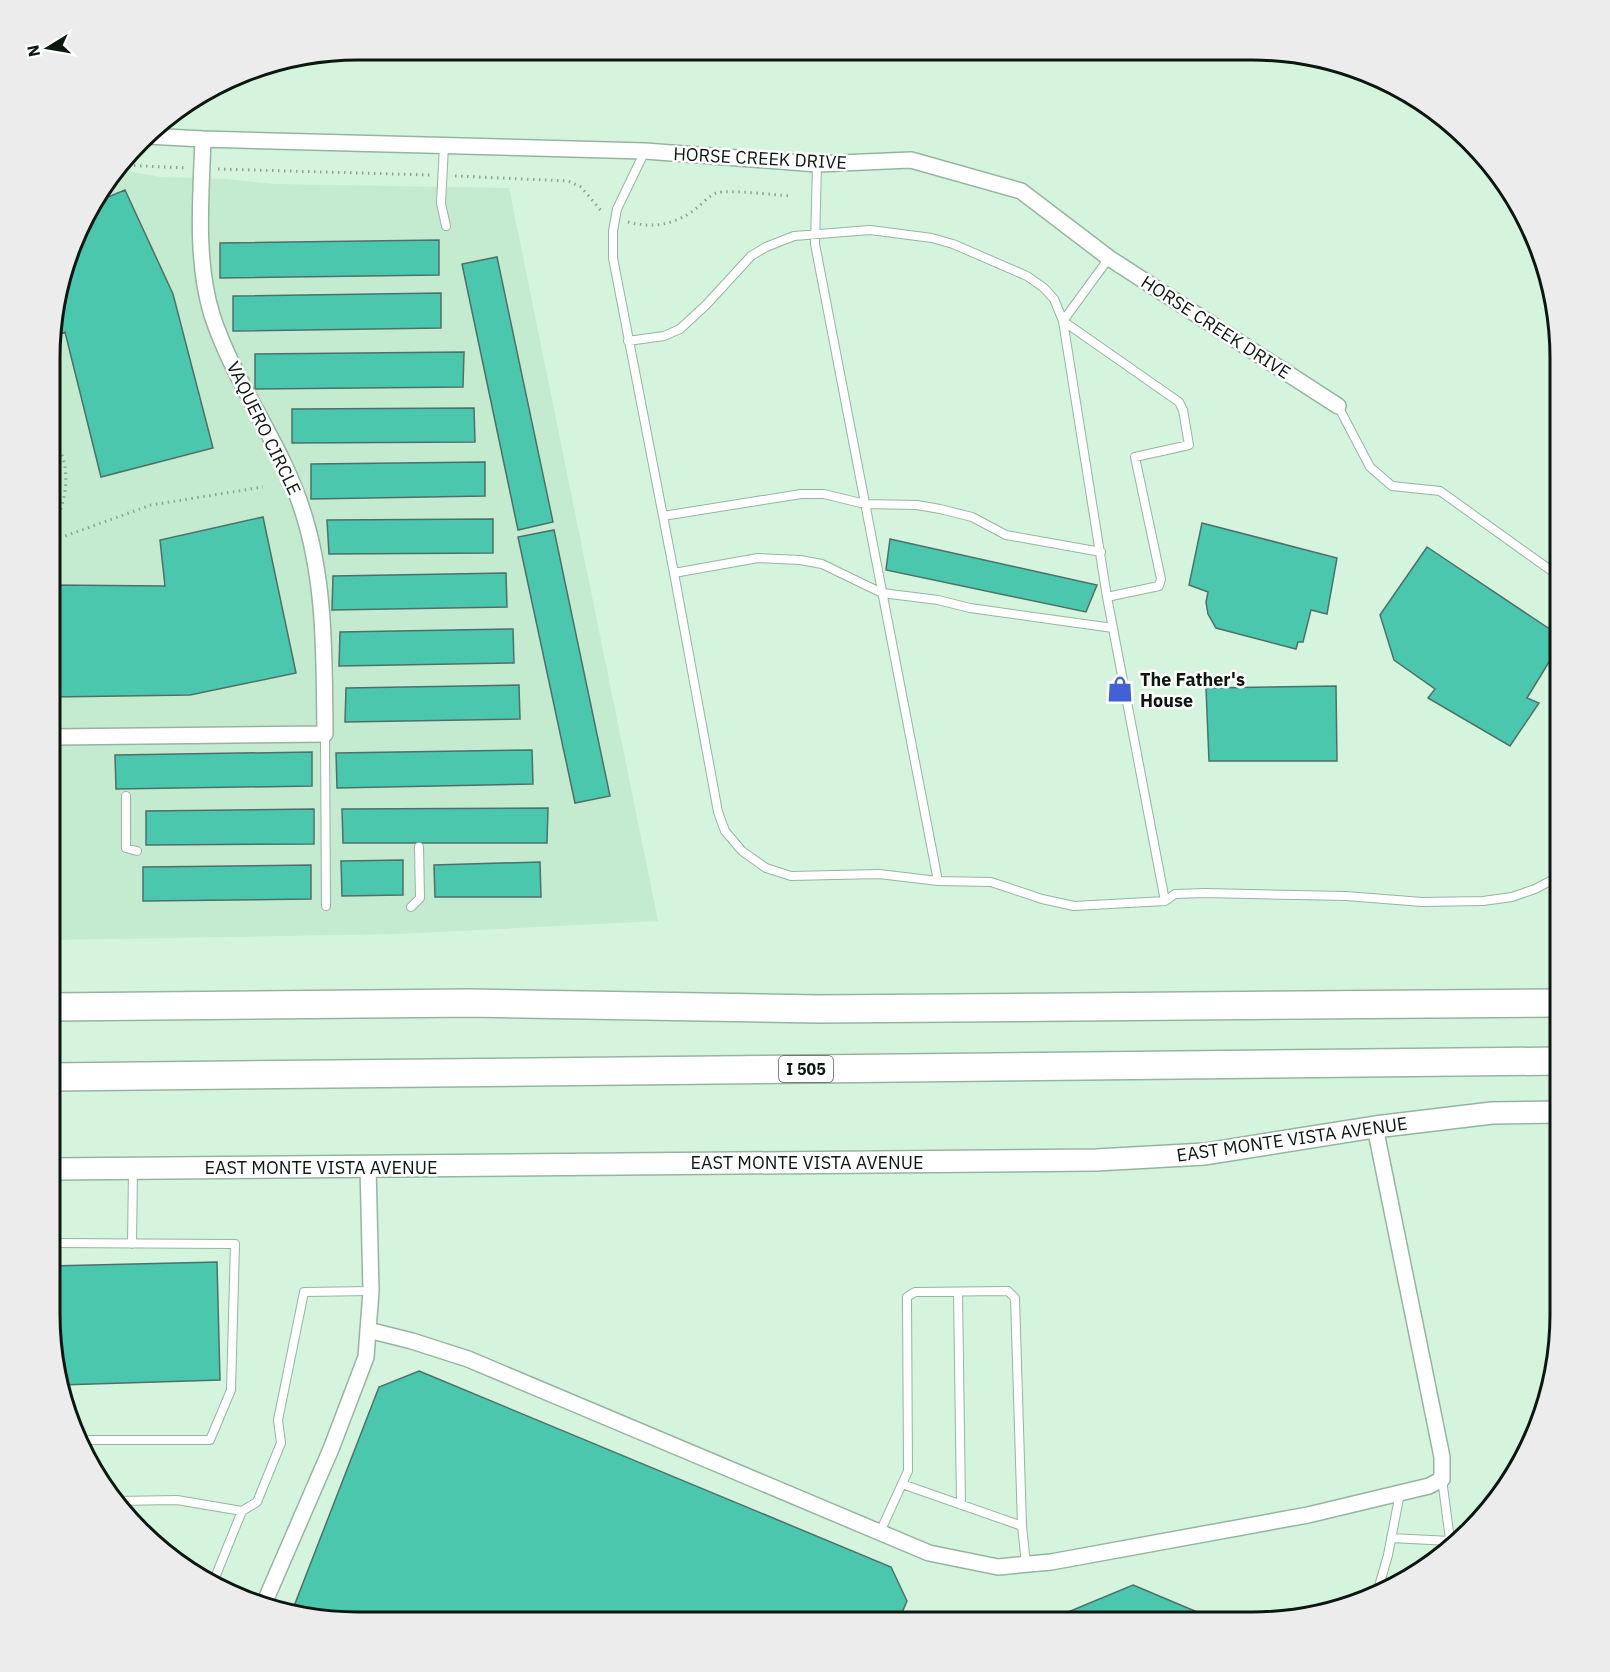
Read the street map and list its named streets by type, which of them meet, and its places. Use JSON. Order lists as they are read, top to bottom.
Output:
{
  "streets": {
    "highway": ["I 505"],
    "street": ["HORSE CREEK DRIVE", "VAQUERO CIRCLE", "EAST MONTE VISTA AVENUE"]
  },
  "crossings": [
    ["HORSE CREEK DRIVE", "VAQUERO CIRCLE"]
  ],
  "places": {
    "shop": ["The Father's House"]
  },
  "north": "left"
}
